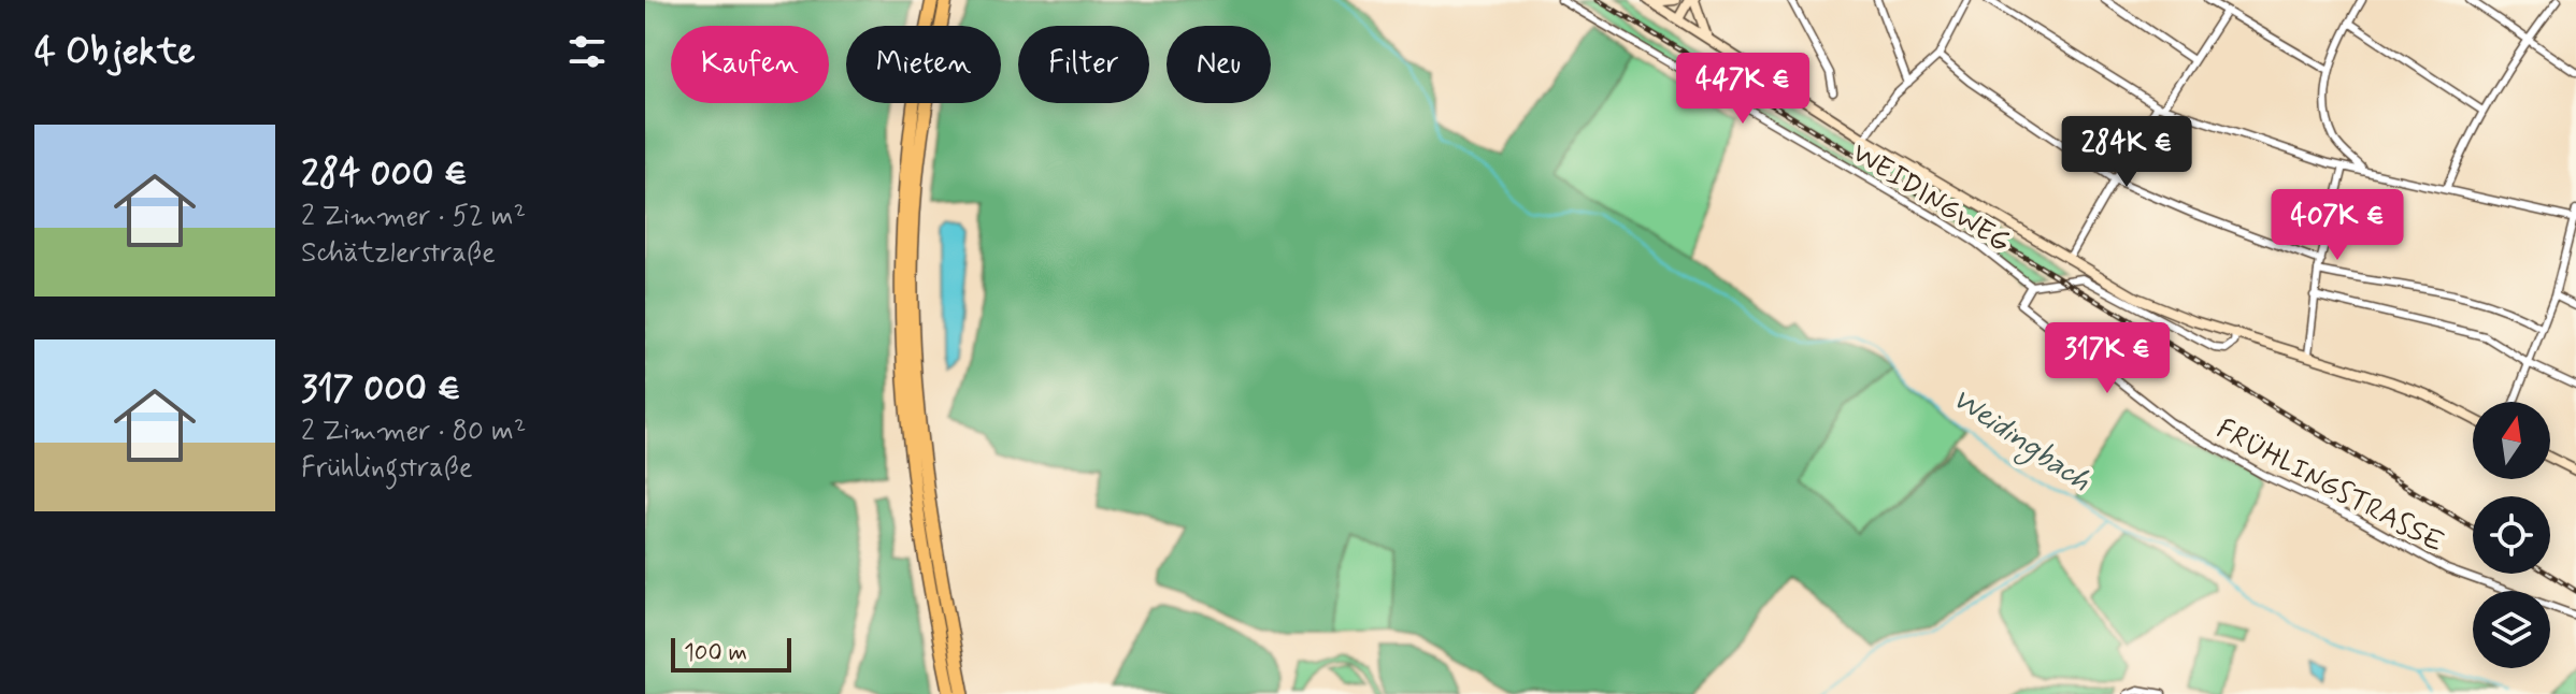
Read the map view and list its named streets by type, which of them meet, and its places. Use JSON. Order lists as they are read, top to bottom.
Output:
{
  "streets": {
    "street": ["WEIDINGWEG", "FRÜHLINGSTRASSE"]
  },
  "crossings": [
    ["WEIDINGWEG", "FRÜHLINGSTRASSE"]
  ],
  "water": ["Weidingbach"],
  "scale_bar": "100 m",
  "north": "top",
  "page": {
    "heading": "4 Objekte",
    "chip": [
      "Kaufen",
      "Mieten",
      "Filter",
      "Neu"
    ],
    "price": [
      "447K €",
      "284K €",
      "407K €",
      "317K €"
    ],
    "list": [
      {
        "name": "284 000 €",
        "note": "2 Zimmer · 52 m² · Schätzlerstraße"
      },
      {
        "name": "317 000 €",
        "note": "2 Zimmer · 80 m² · Frühlingstraße"
      }
    ],
    "scale": "100 m"
  }
}
